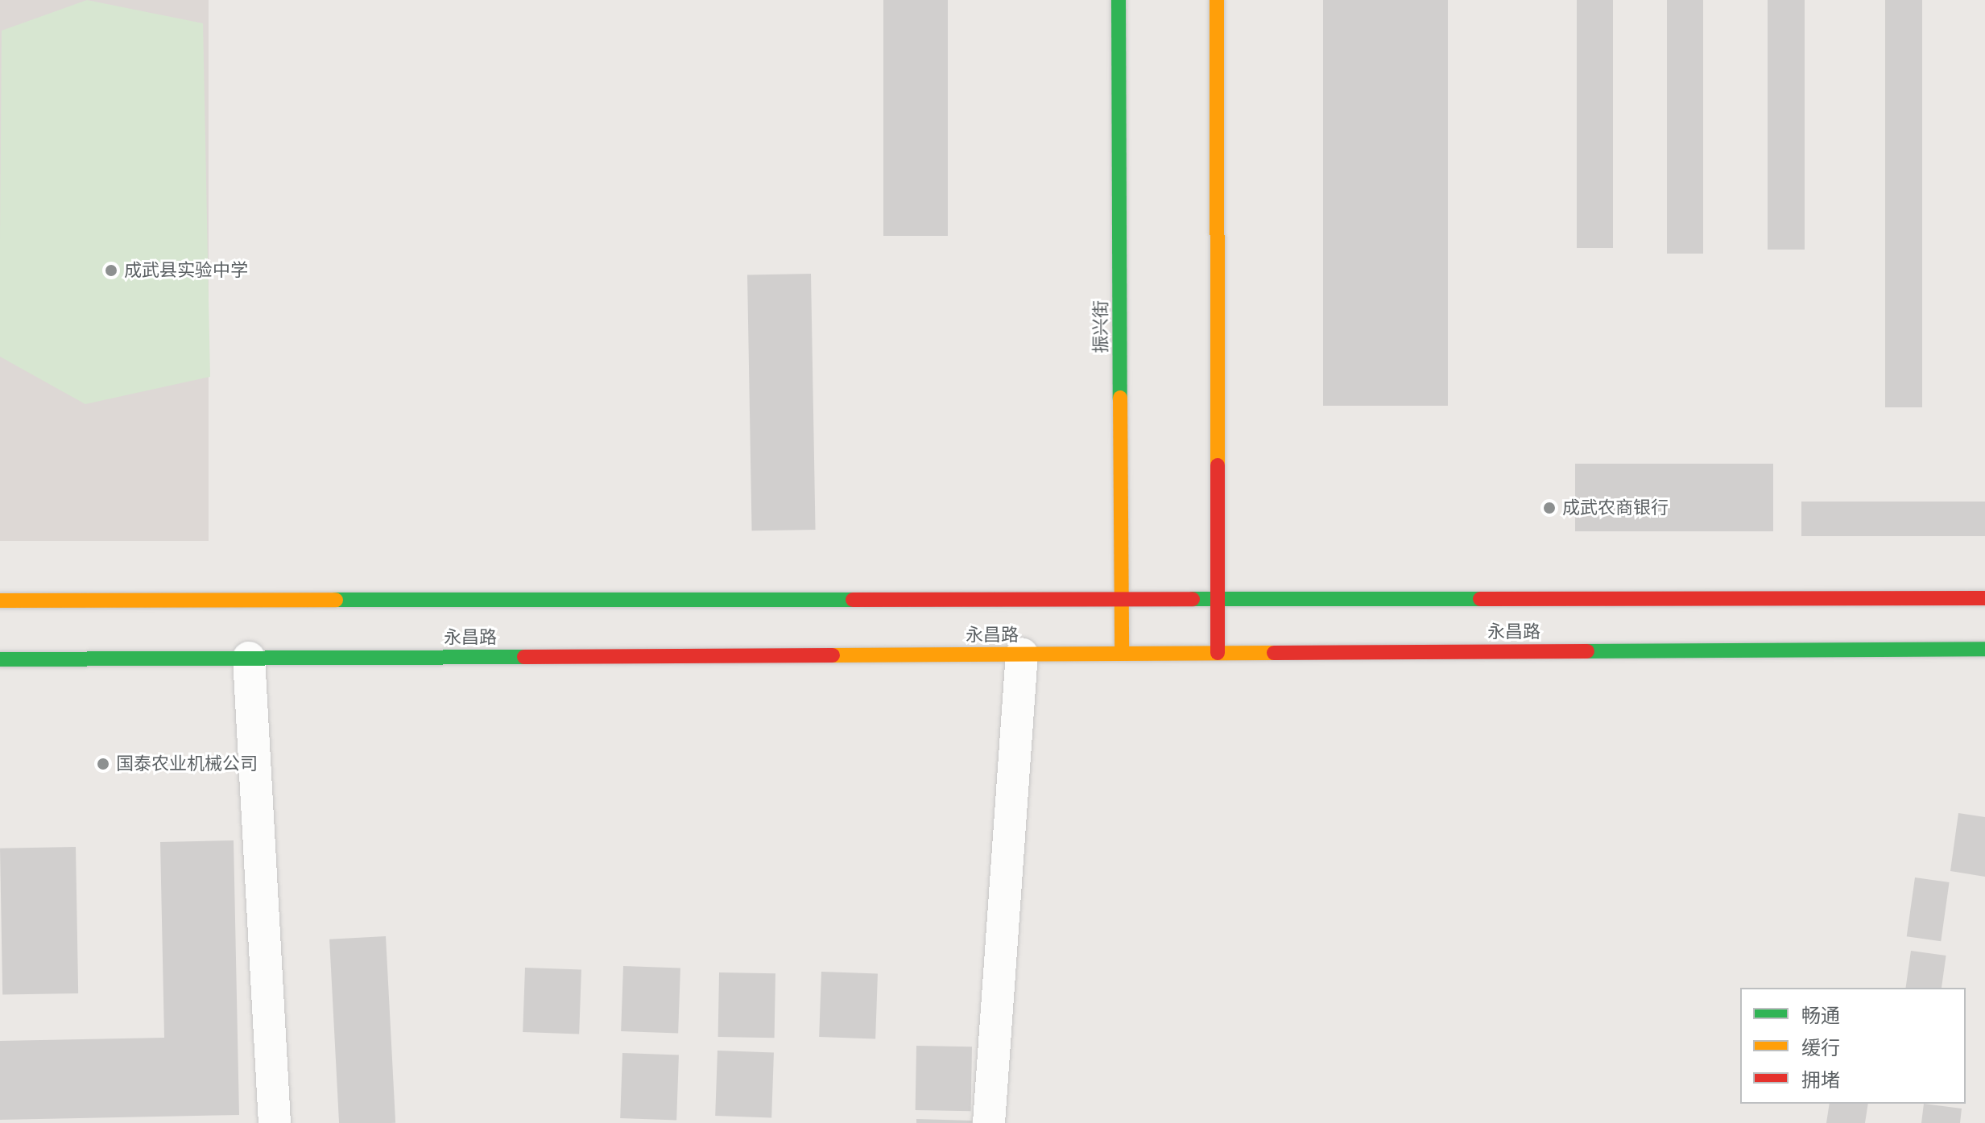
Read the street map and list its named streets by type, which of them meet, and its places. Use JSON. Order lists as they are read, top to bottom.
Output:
{
  "streets": {
    "main road": ["振兴街", "永昌路"]
  },
  "crossings": [
    ["振兴街", "永昌路"]
  ],
  "places": ["成武县实验中学", "成武农商银行", "国泰农业机械公司"],
  "legend": ["畅通", "缓行", "拥堵"]
}
